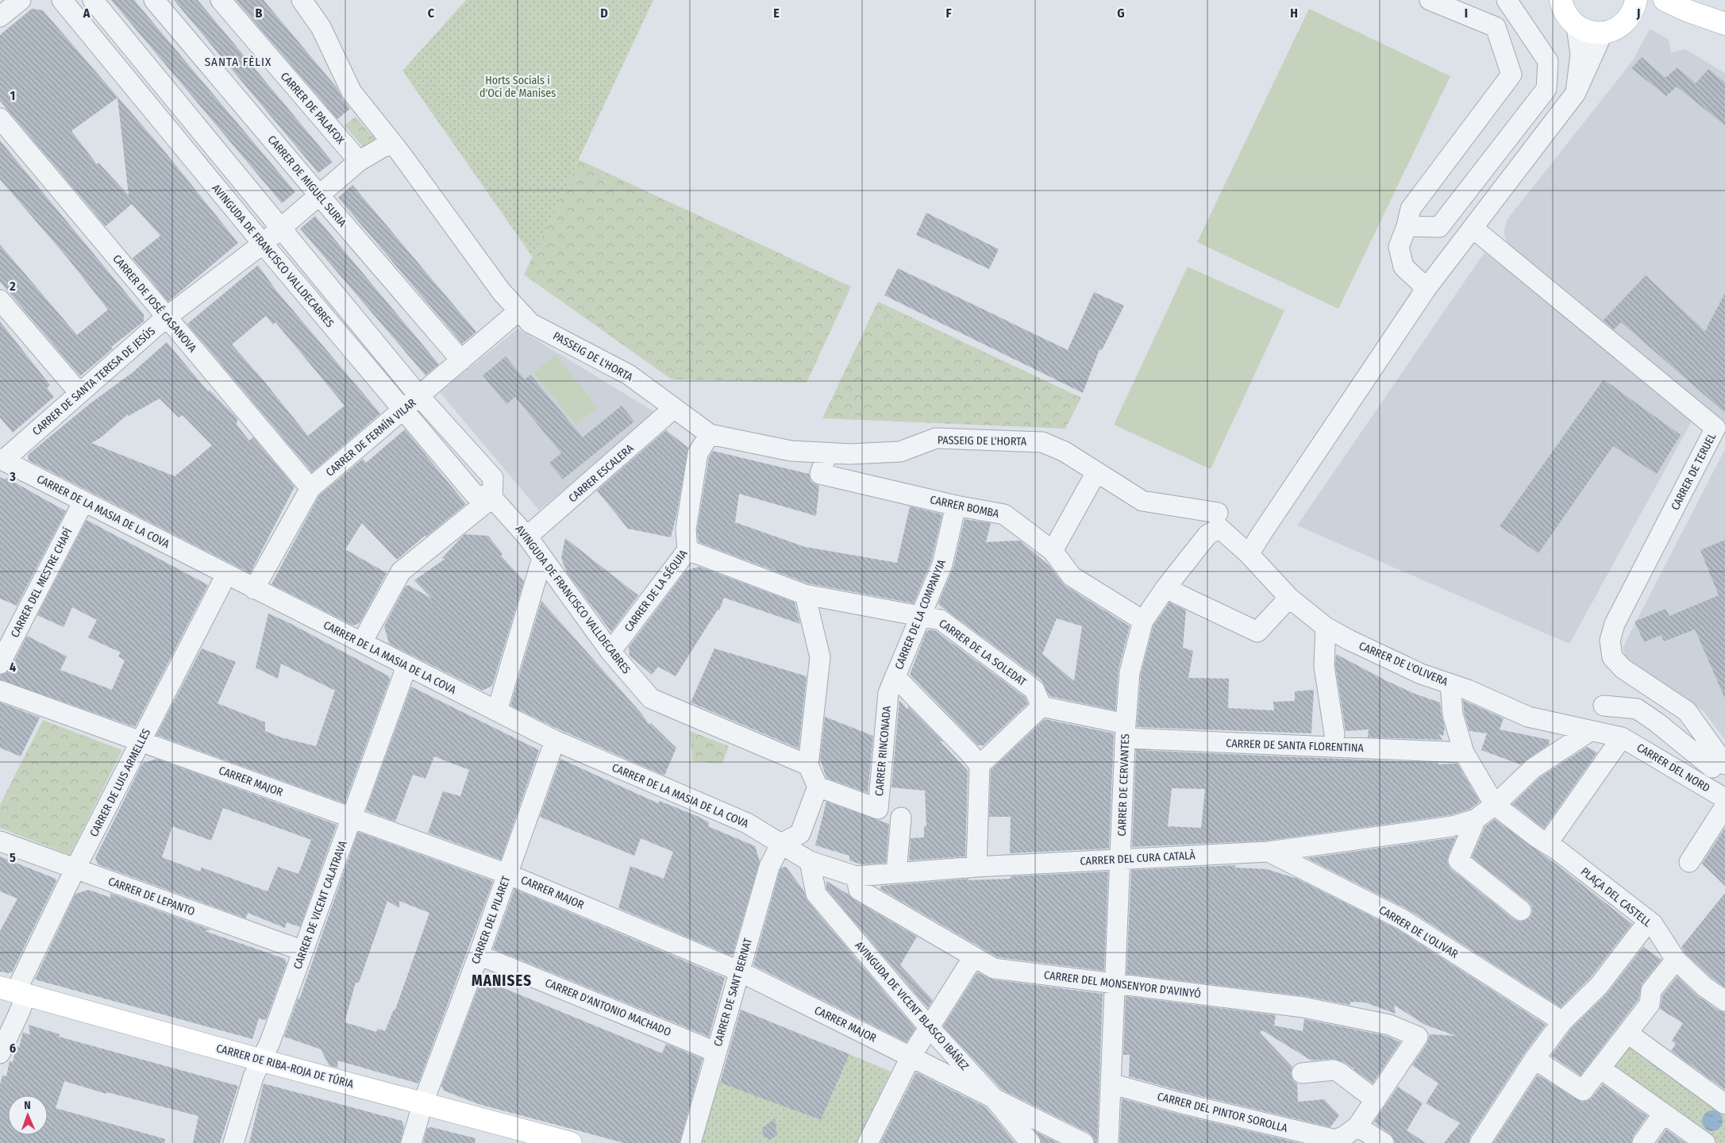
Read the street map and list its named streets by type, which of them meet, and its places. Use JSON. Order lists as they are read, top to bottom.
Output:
{
  "streets": {
    "main road": ["CARRER DE RIBA-ROJA DE TÚRIA"],
    "street": [
      "CARRER DE PALAFOX",
      "CARRER DE MIGUEL SURIA",
      "AVINGUDA DE FRANCISCO VALLDECABRES",
      "CARRER DE JOSÉ CASANOVA",
      "PASSEIG DE L'HORTA",
      "CARRER DE SANTA TERESA DE JESÚS",
      "CARRER DE FERMÍN VILAR",
      "CARRER DE TERUEL",
      "CARRER ESCALERA",
      "CARRER BOMBA",
      "CARRER DE LA MASIA DE LA COVA",
      "CARRER DEL MESTRE CHAPÍ",
      "CARRER DE LA SÉQUIA",
      "CARRER DE LA COMPANYIA",
      "CARRER DE LA SOLEDAT",
      "CARRER DE L'OLIVERA",
      "CARRER DE SANTA FLORENTINA",
      "CARRER RINCONADA",
      "CARRER DEL NORD",
      "CARRER MAJOR",
      "CARRER DE LUIS ARMELLES",
      "CARRER DE CERVANTES",
      "CARRER DEL CURA CATALÀ",
      "CARRER DE LEPANTO",
      "PLAÇA DEL CASTELL",
      "CARRER DE VICENT CALATRAVA",
      "CARRER DEL PILARET",
      "CARRER DE L'OLIVAR",
      "CARRER DEL MONSENYOR D'AVINYÓ",
      "CARRER DE SANT BERNAT",
      "AVINGUDA DE VICENT BLASCO IBÁÑEZ",
      "CARRER D'ANTONIO MACHADO",
      "CARRER DEL PINTOR SOROLLA"
    ]
  },
  "crossings": [
    ["CARRER DE PALAFOX", "CARRER DE SANTA TERESA DE JESÚS"],
    ["CARRER DE MIGUEL SURIA", "CARRER DE SANTA TERESA DE JESÚS"],
    ["CARRER DE MIGUEL SURIA", "CARRER DE FERMÍN VILAR"],
    ["AVINGUDA DE FRANCISCO VALLDECABRES", "CARRER DE SANTA TERESA DE JESÚS"],
    ["AVINGUDA DE FRANCISCO VALLDECABRES", "CARRER DE FERMÍN VILAR"],
    ["AVINGUDA DE FRANCISCO VALLDECABRES", "CARRER ESCALERA"],
    ["AVINGUDA DE FRANCISCO VALLDECABRES", "CARRER DE LA SÉQUIA"],
    ["CARRER DE JOSÉ CASANOVA", "CARRER DE SANTA TERESA DE JESÚS"],
    ["CARRER DE JOSÉ CASANOVA", "CARRER DE FERMÍN VILAR"],
    ["PASSEIG DE L'HORTA", "CARRER DE SANTA TERESA DE JESÚS"],
    ["PASSEIG DE L'HORTA", "CARRER DE FERMÍN VILAR"],
    ["PASSEIG DE L'HORTA", "CARRER ESCALERA"],
    ["PASSEIG DE L'HORTA", "CARRER BOMBA"],
    ["PASSEIG DE L'HORTA", "CARRER DE LA SÉQUIA"],
    ["CARRER DE SANTA TERESA DE JESÚS", "CARRER DE LA MASIA DE LA COVA"],
    ["CARRER DE FERMÍN VILAR", "CARRER DE LA MASIA DE LA COVA"],
    ["CARRER DE TERUEL", "CARRER DEL NORD"],
    ["CARRER BOMBA", "CARRER DE LA COMPANYIA"],
    ["CARRER BOMBA", "CARRER DE CERVANTES"],
    ["CARRER DE LA MASIA DE LA COVA", "CARRER DEL MESTRE CHAPÍ"],
    ["CARRER DE LA MASIA DE LA COVA", "CARRER DE LUIS ARMELLES"],
    ["CARRER DE LA MASIA DE LA COVA", "CARRER DEL CURA CATALÀ"],
    ["CARRER DE LA MASIA DE LA COVA", "CARRER DE VICENT CALATRAVA"],
    ["CARRER DE LA MASIA DE LA COVA", "CARRER DEL PILARET"],
    ["CARRER DE LA MASIA DE LA COVA", "CARRER DE SANT BERNAT"],
    ["CARRER DE LA SÉQUIA", "CARRER DE LA SOLEDAT"],
    ["CARRER DE LA COMPANYIA", "CARRER DE LA SOLEDAT"],
    ["CARRER DE LA COMPANYIA", "CARRER RINCONADA"],
    ["CARRER DE L'OLIVERA", "CARRER DEL NORD"],
    ["CARRER DE L'OLIVERA", "CARRER DE CERVANTES"],
    ["CARRER DE L'OLIVERA", "CARRER DEL CURA CATALÀ"],
    ["CARRER DE SANTA FLORENTINA", "CARRER DE CERVANTES"],
    ["CARRER MAJOR", "CARRER DE LUIS ARMELLES"],
    ["CARRER MAJOR", "CARRER DE VICENT CALATRAVA"],
    ["CARRER MAJOR", "CARRER DEL PILARET"],
    ["CARRER MAJOR", "CARRER DE SANT BERNAT"],
    ["CARRER MAJOR", "AVINGUDA DE VICENT BLASCO IBÁÑEZ"],
    ["CARRER DE LUIS ARMELLES", "CARRER DE LEPANTO"],
    ["CARRER DE LUIS ARMELLES", "CARRER DE RIBA-ROJA DE TÚRIA"],
    ["CARRER DE CERVANTES", "CARRER DEL CURA CATALÀ"],
    ["CARRER DE CERVANTES", "CARRER DEL MONSENYOR D'AVINYÓ"],
    ["CARRER DE CERVANTES", "CARRER DEL PINTOR SOROLLA"],
    ["CARRER DEL CURA CATALÀ", "PLAÇA DEL CASTELL"],
    ["CARRER DEL CURA CATALÀ", "CARRER DE L'OLIVAR"],
    ["CARRER DEL CURA CATALÀ", "CARRER DEL MONSENYOR D'AVINYÓ"],
    ["CARRER DEL CURA CATALÀ", "CARRER DE SANT BERNAT"],
    ["CARRER DEL CURA CATALÀ", "AVINGUDA DE VICENT BLASCO IBÁÑEZ"],
    ["CARRER DE LEPANTO", "CARRER DE VICENT CALATRAVA"],
    ["CARRER DE VICENT CALATRAVA", "CARRER DE RIBA-ROJA DE TÚRIA"],
    ["CARRER DEL PILARET", "CARRER D'ANTONIO MACHADO"],
    ["CARRER DEL PILARET", "CARRER DE RIBA-ROJA DE TÚRIA"],
    ["CARRER DE SANT BERNAT", "CARRER D'ANTONIO MACHADO"]
  ],
  "districts": ["SANTA FÈLIX", "MANISES"],
  "parks": ["Horts Socials i d'Oci de Manises"],
  "north": "top",
  "grid": {
    "columns": [
      "A",
      "B",
      "C",
      "D",
      "E",
      "F",
      "G",
      "H",
      "I",
      "J"
    ],
    "rows": [
      "1",
      "2",
      "3",
      "4",
      "5",
      "6"
    ]
  }
}
